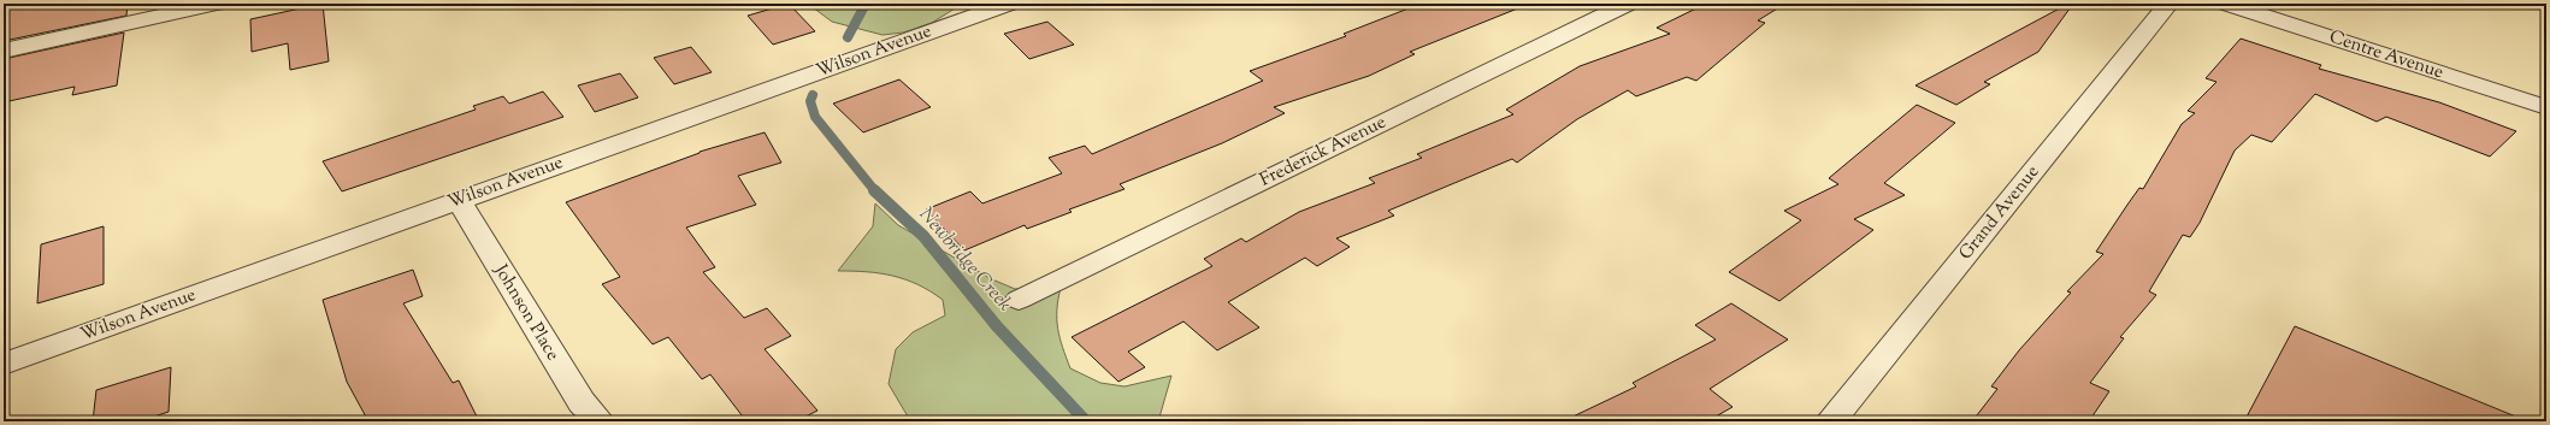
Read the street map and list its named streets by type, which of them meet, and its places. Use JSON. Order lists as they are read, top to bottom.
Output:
{
  "streets": {
    "street": [
      "Wilson Avenue",
      "Centre Avenue",
      "Frederick Avenue",
      "Grand Avenue",
      "Johnson Place"
    ]
  },
  "crossings": [
    ["Wilson Avenue", "Johnson Place"]
  ],
  "water": ["Newbridge Creek"]
}
